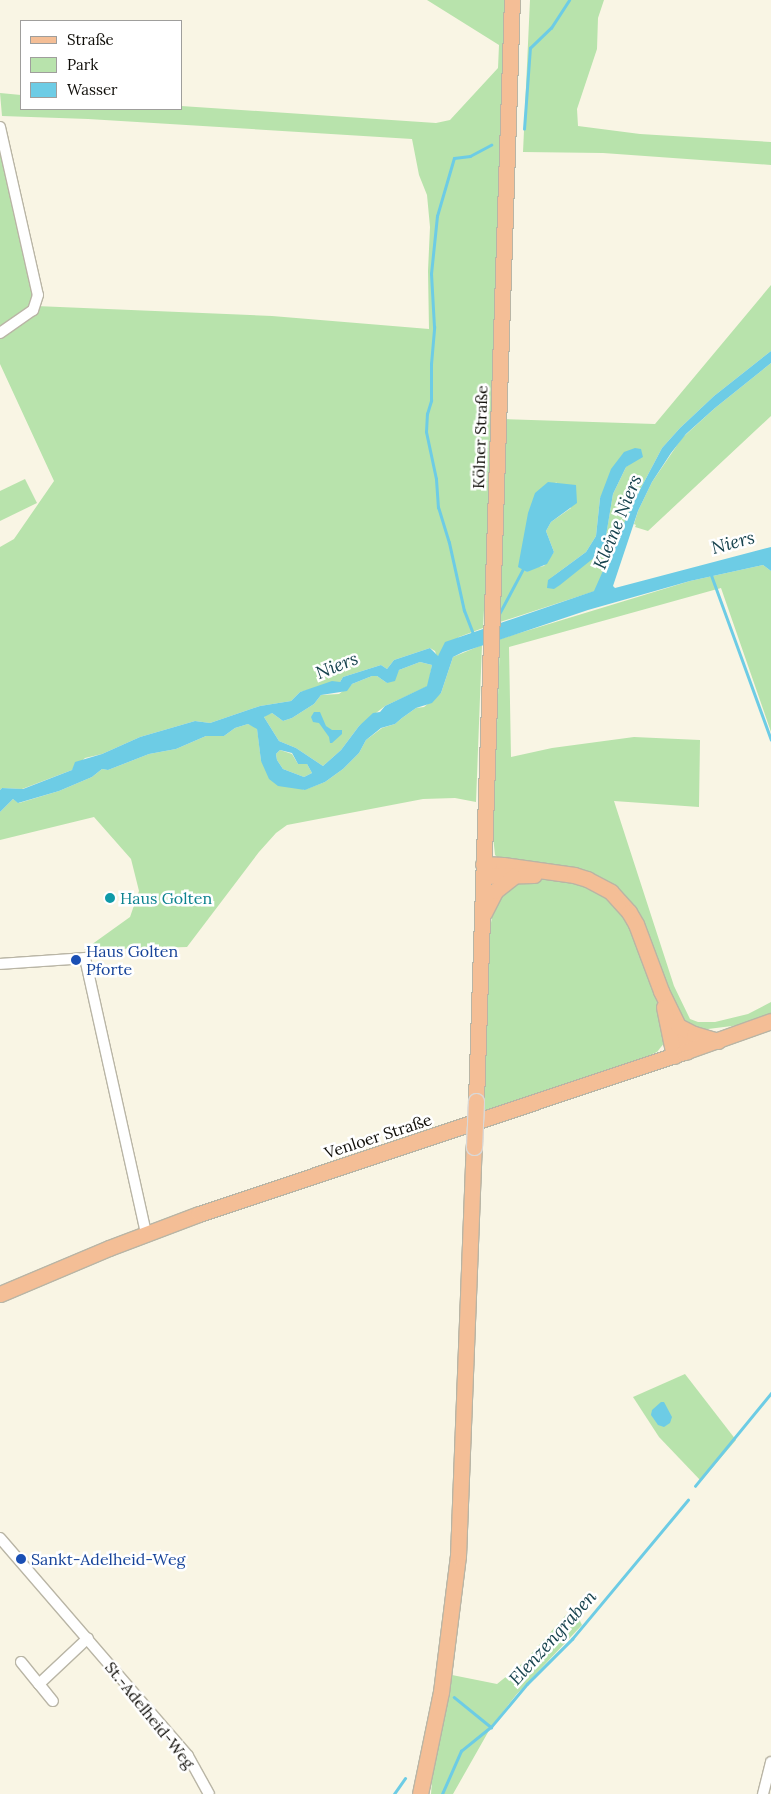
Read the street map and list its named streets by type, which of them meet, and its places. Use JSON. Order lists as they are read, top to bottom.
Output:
{
  "streets": {
    "main road": ["Kölner Straße", "Venloer Straße"],
    "street": ["St.-Adelheid-Weg"]
  },
  "water": ["Kleine Niers", "Niers", "Elenzengraben"],
  "places": ["Haus Golten", "Haus Golten Pforte", "Sankt-Adelheid-Weg"],
  "legend": ["Straße", "Park", "Wasser"]
}
